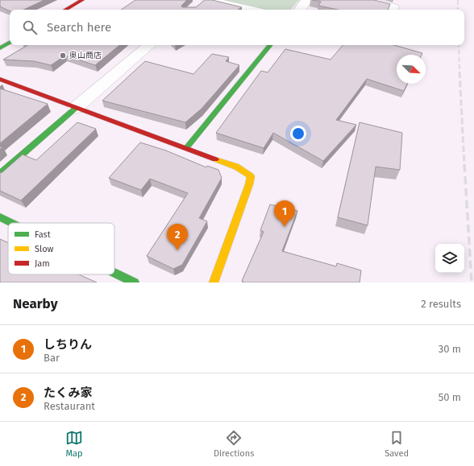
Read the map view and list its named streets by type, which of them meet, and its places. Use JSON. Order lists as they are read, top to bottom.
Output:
{
  "places": ["奥山商店"],
  "legend": ["Fast", "Slow", "Jam"],
  "north": "bottom right",
  "page": {
    "search": "Search here",
    "pins": ["1", "2"],
    "heading": ["Nearby", "2 results"],
    "list": [
      {
        "mark": "1",
        "name": "しちりん",
        "note": "Bar",
        "value": "30 m"
      },
      {
        "mark": "2",
        "name": "たくみ家",
        "note": "Restaurant",
        "value": "50 m"
      }
    ],
    "nav": ["Map", "Directions", "Saved"]
  }
}
